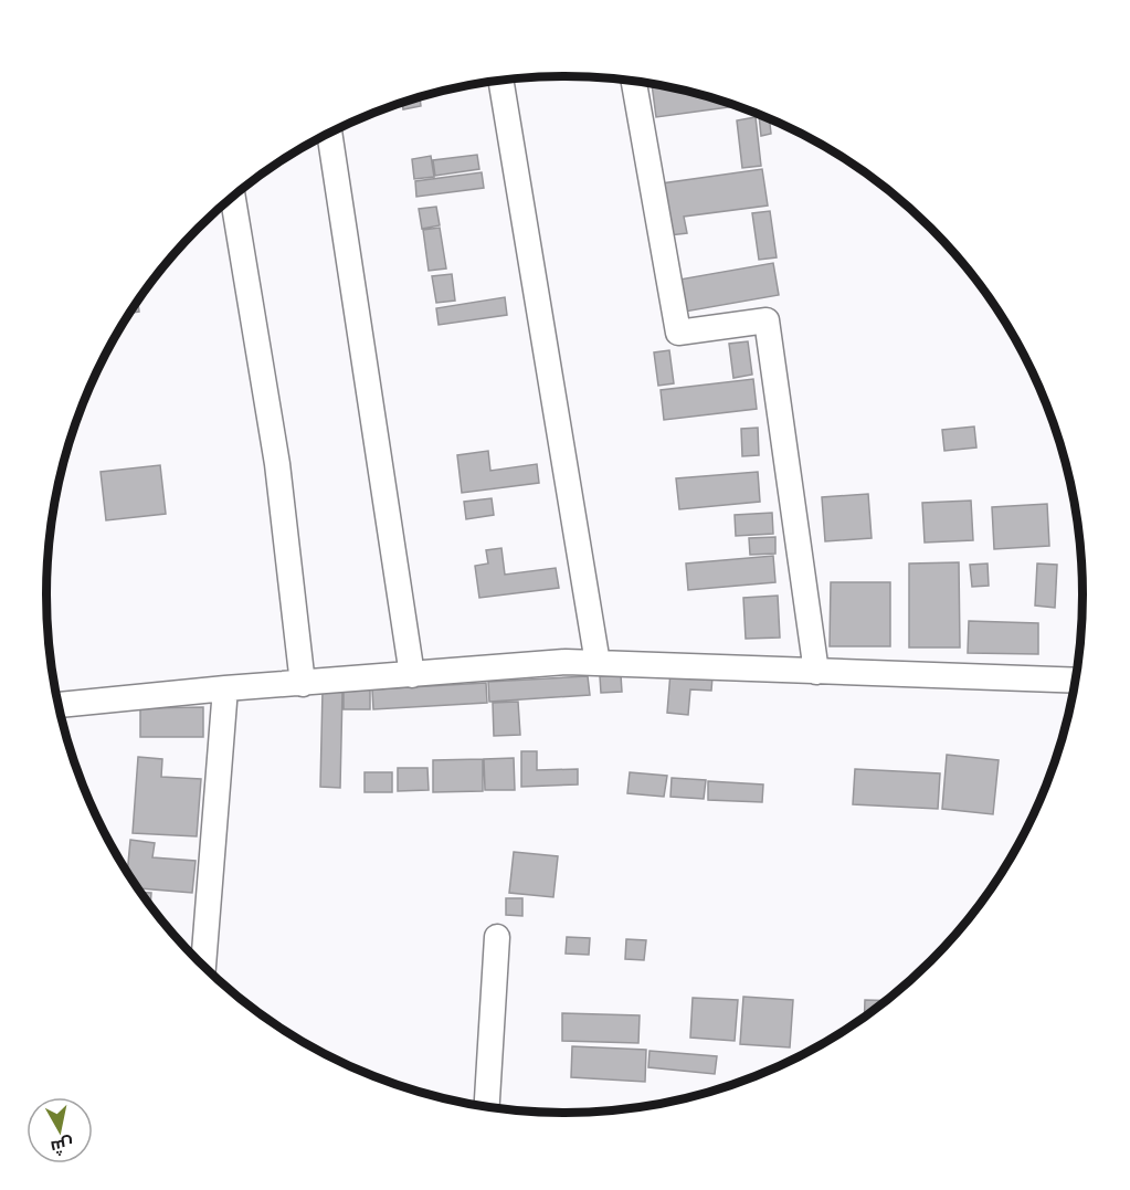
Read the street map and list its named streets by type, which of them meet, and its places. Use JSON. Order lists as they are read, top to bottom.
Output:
{
  "north": "bottom"
}
